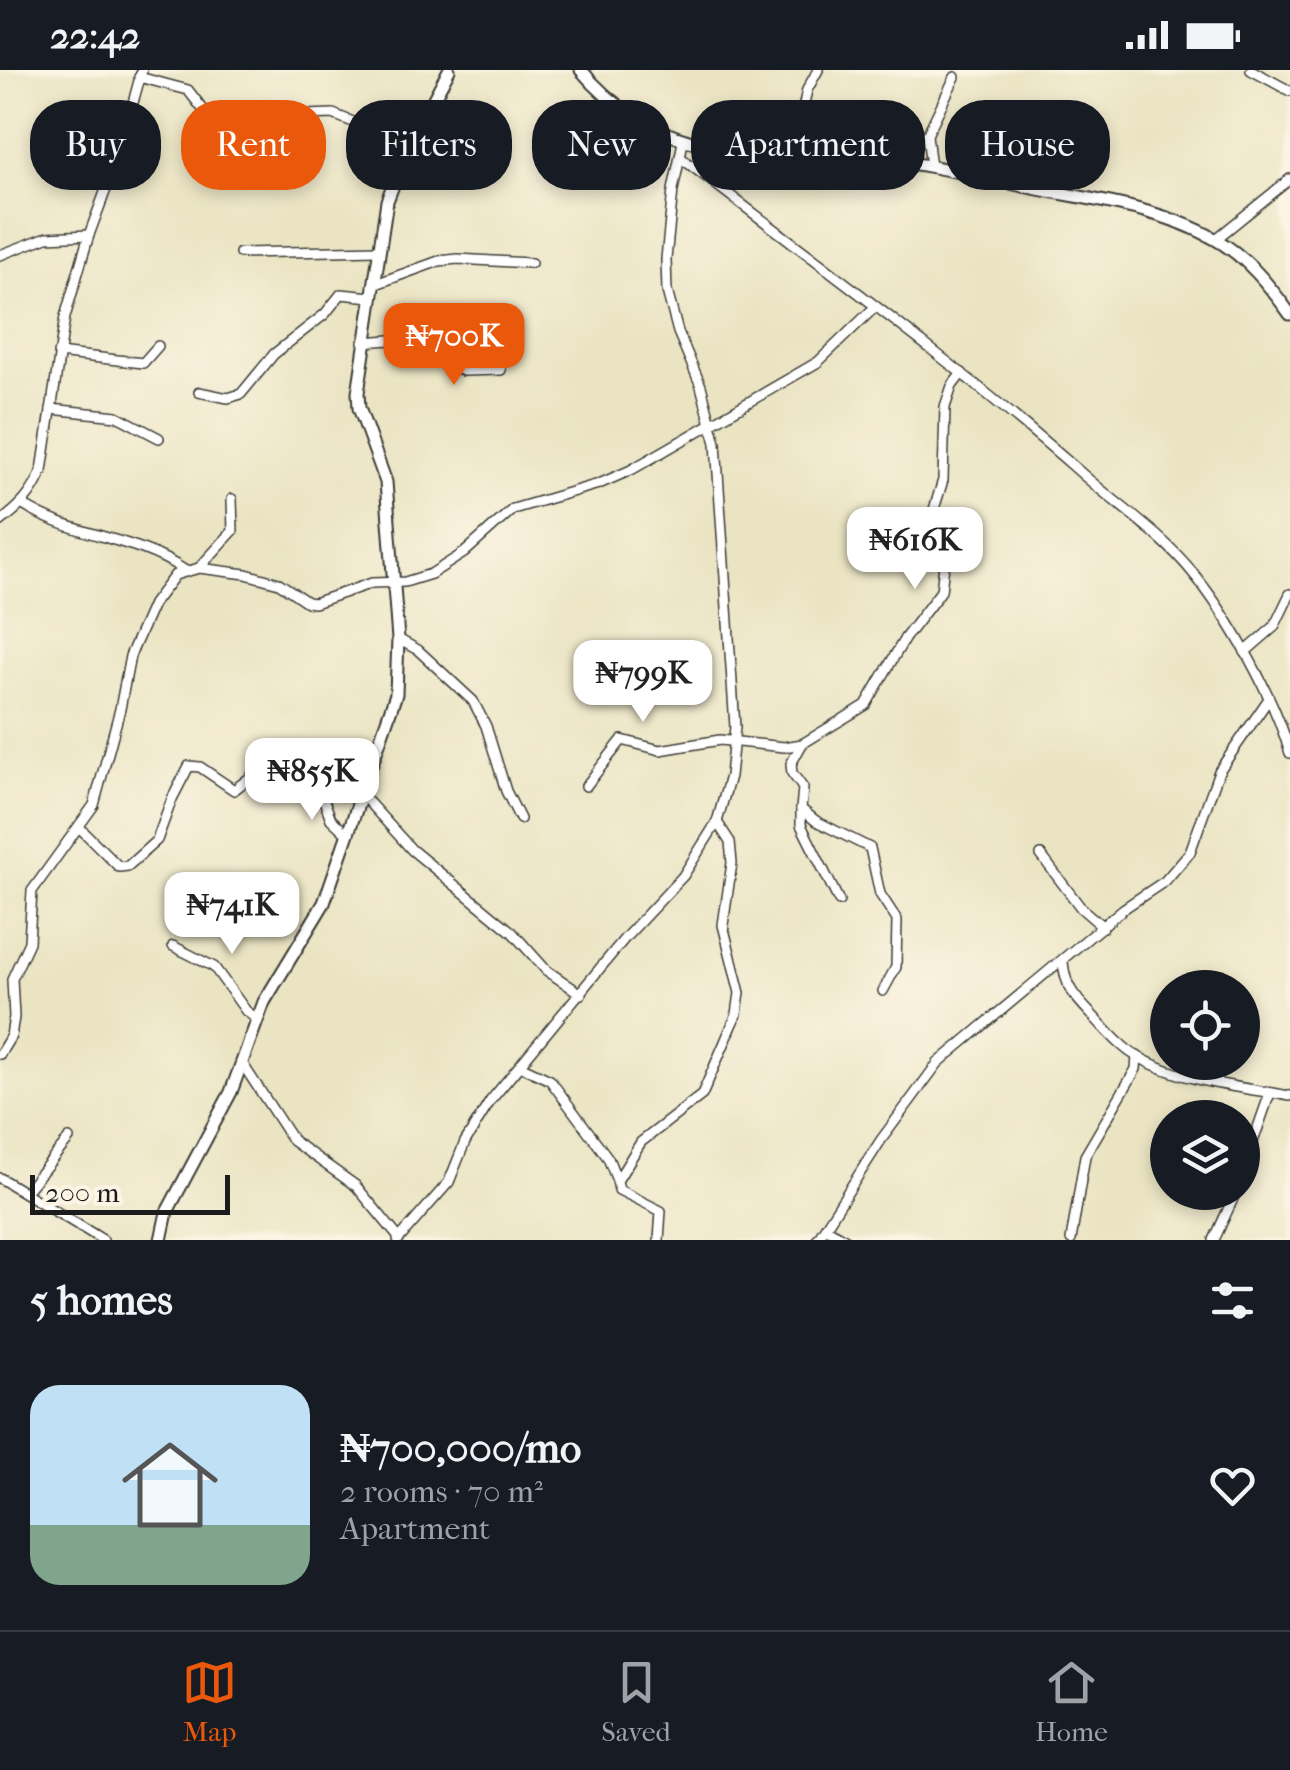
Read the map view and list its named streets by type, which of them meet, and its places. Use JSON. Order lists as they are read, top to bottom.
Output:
{
  "scale_bar": "200 m",
  "page": {
    "status": "22:42",
    "chip": [
      "Buy",
      "Rent",
      "Filters",
      "New",
      "Apartment",
      "House"
    ],
    "price": [
      "₦700K",
      "₦616K",
      "₦799K",
      "₦855K",
      "₦741K"
    ],
    "scale": "200 m",
    "heading": "5 homes",
    "list": [
      {
        "name": "₦700,000/mo",
        "note": "2 rooms · 70 m² · Apartment"
      }
    ],
    "tabs": ["Map", "Saved", "Home"]
  }
}
